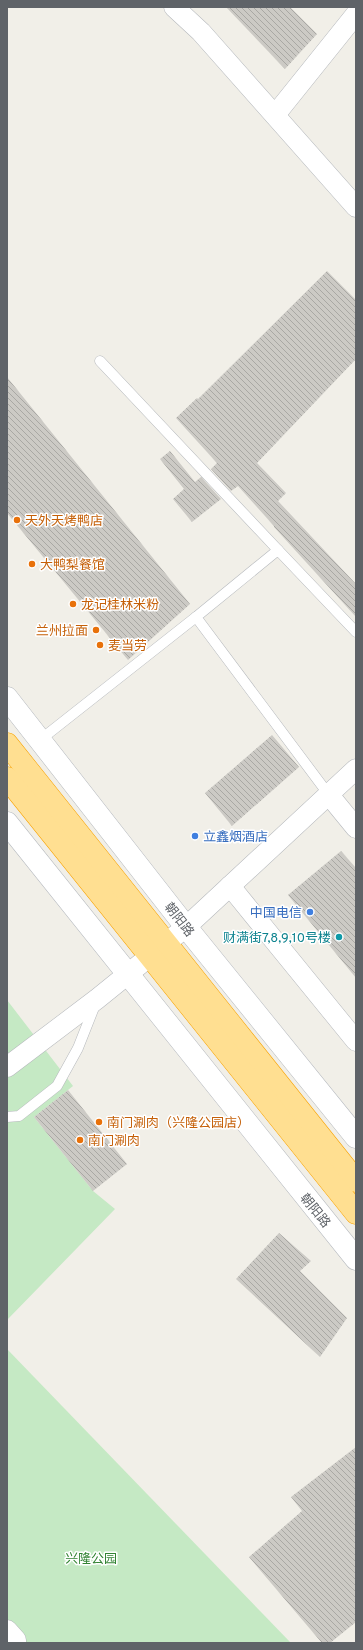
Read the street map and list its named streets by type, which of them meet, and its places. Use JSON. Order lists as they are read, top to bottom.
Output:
{
  "streets": {
    "highway": ["朝阳路"]
  },
  "parks": ["兴隆公园"],
  "places": [
    "天外天烤鸭店",
    "大鸭梨餐馆",
    "龙记桂林米粉",
    "兰州拉面",
    "麦当劳",
    "立鑫烟酒店",
    "中国电信",
    "财满街7,8,9,10号楼",
    "南门涮肉（兴隆公园店）",
    "南门涮肉"
  ]
}
